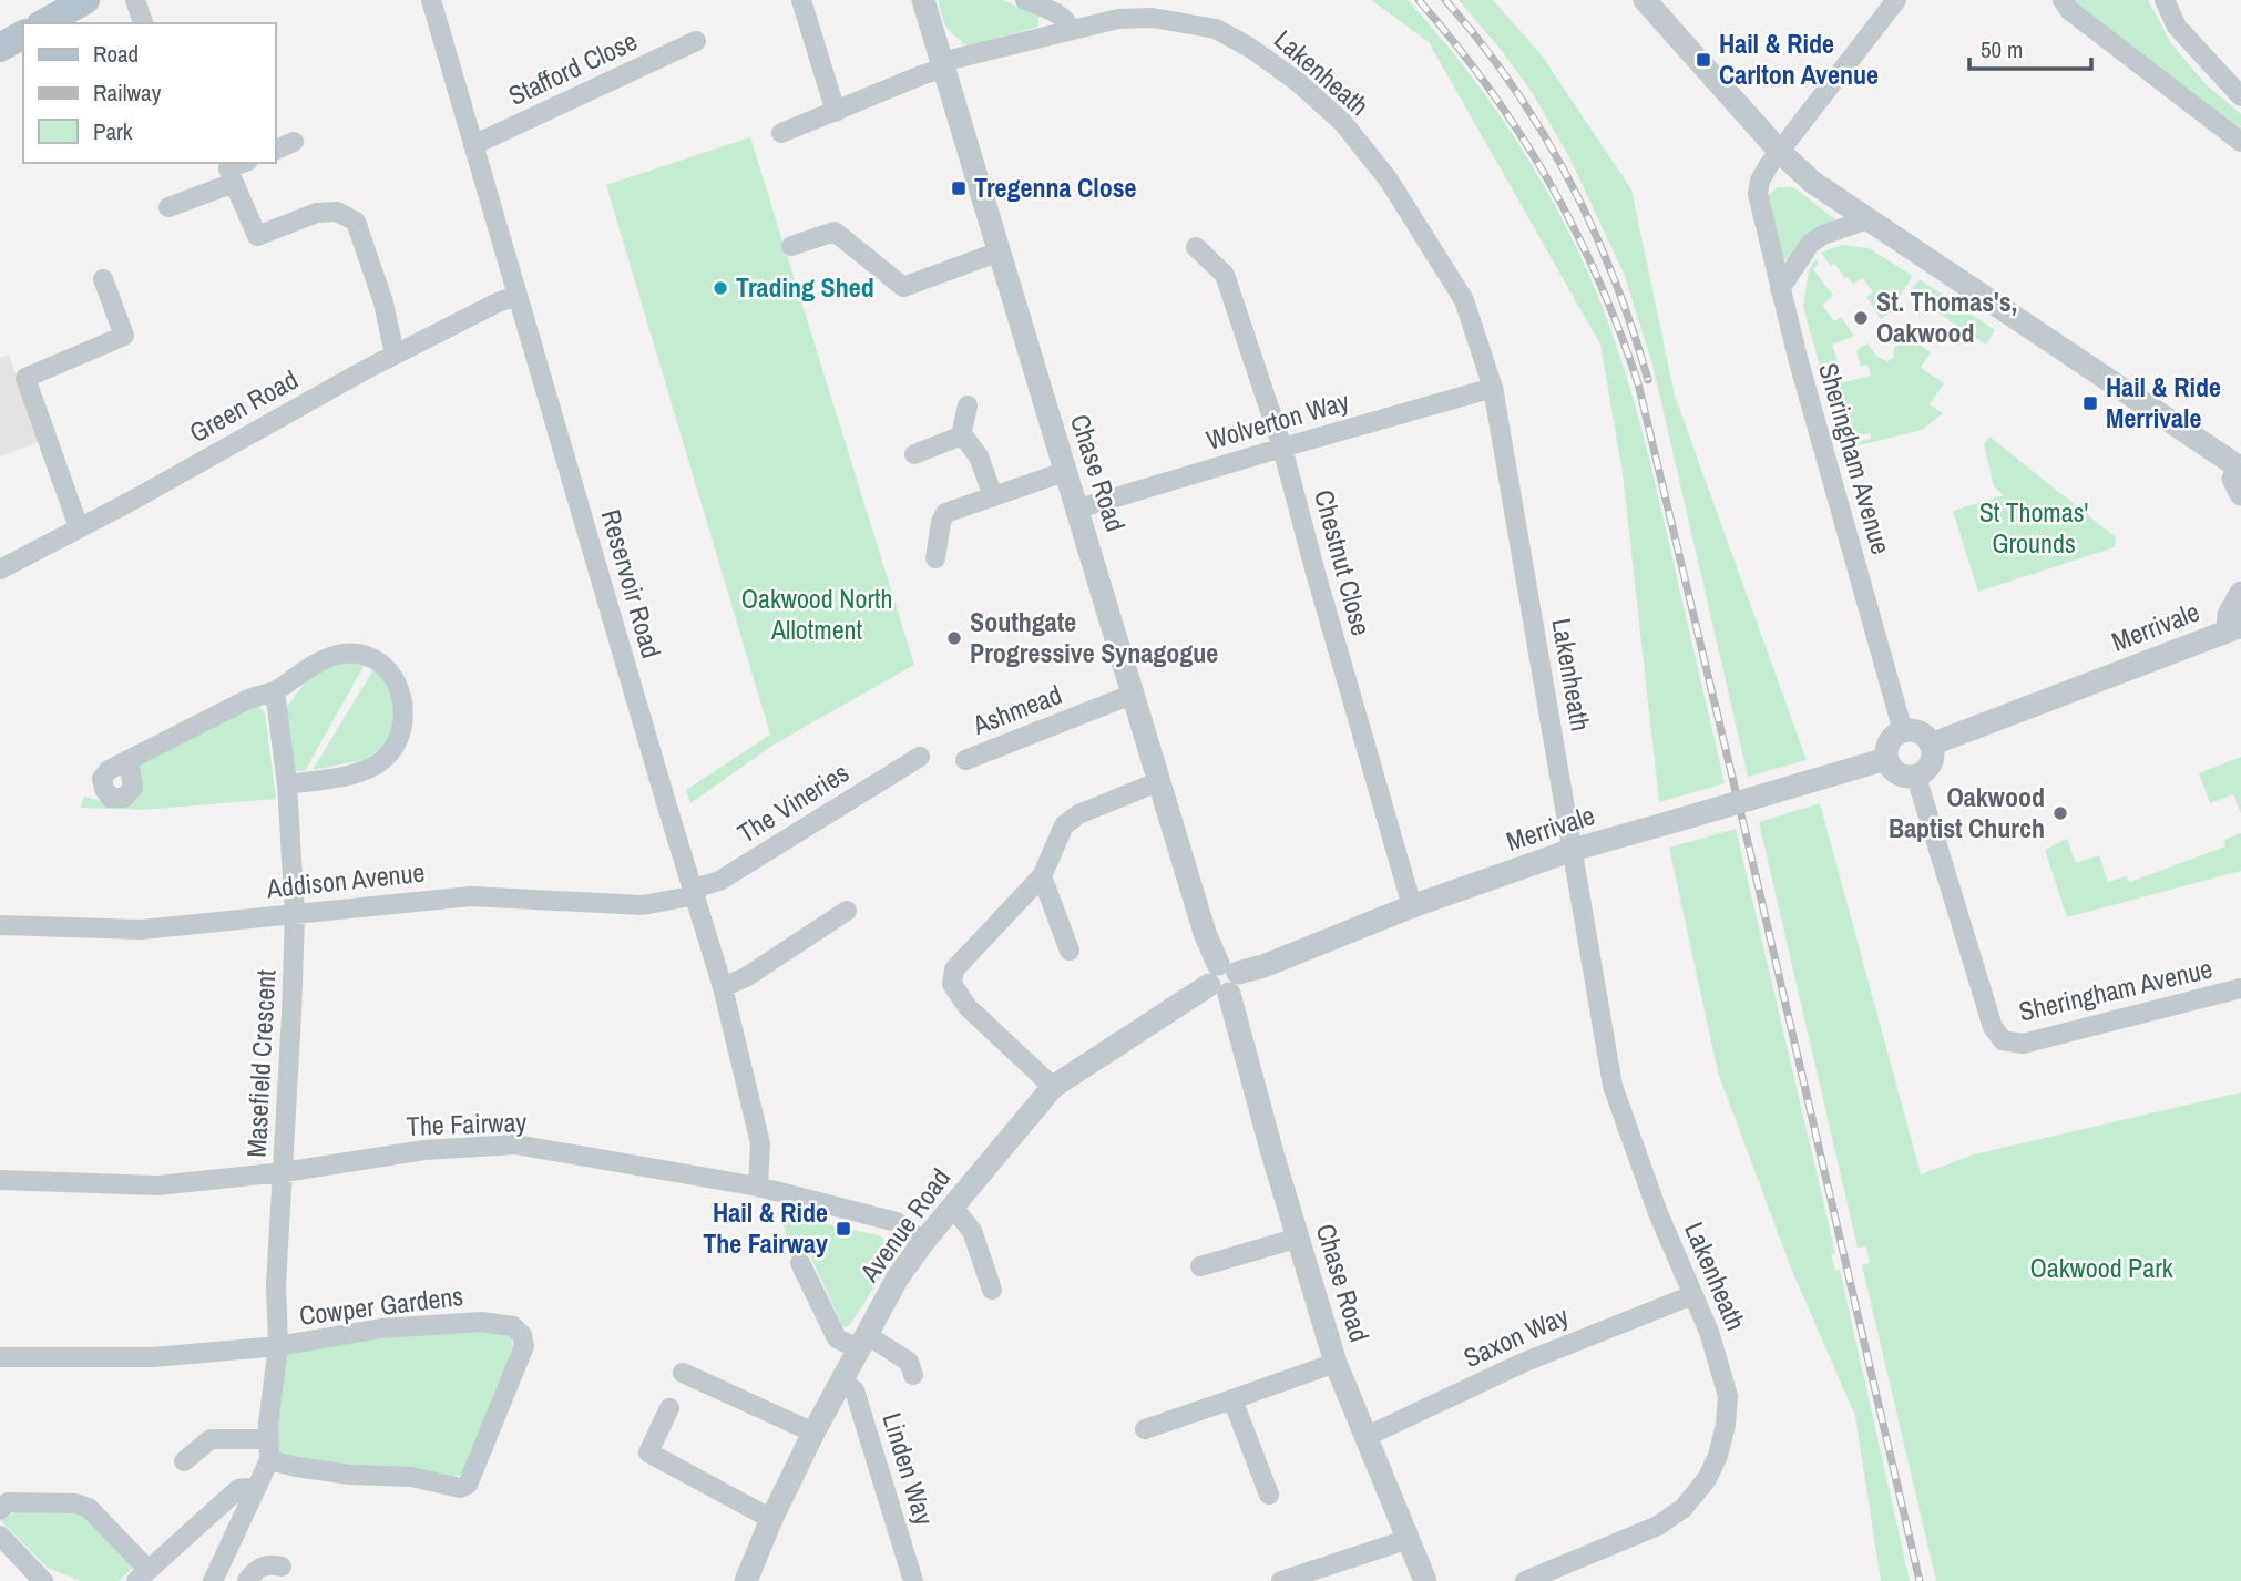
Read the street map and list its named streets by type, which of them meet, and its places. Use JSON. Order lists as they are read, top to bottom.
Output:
{
  "streets": {
    "street": [
      "Stafford Close",
      "Lakenheath",
      "Green Road",
      "Wolverton Way",
      "Sheringham Avenue",
      "Chase Road",
      "Chestnut Close",
      "Reservoir Road",
      "Merrivale",
      "Ashmead",
      "The Vineries",
      "Addison Avenue",
      "Masefield Crescent",
      "The Fairway",
      "Avenue Road",
      "Cowper Gardens",
      "Saxon Way",
      "Linden Way"
    ]
  },
  "crossings": [
    ["Stafford Close", "Reservoir Road"],
    ["Lakenheath", "Wolverton Way"],
    ["Lakenheath", "Chase Road"],
    ["Lakenheath", "Merrivale"],
    ["Lakenheath", "Saxon Way"],
    ["Green Road", "Reservoir Road"],
    ["Wolverton Way", "Chase Road"],
    ["Wolverton Way", "Chestnut Close"],
    ["Sheringham Avenue", "Merrivale"],
    ["Chase Road", "Merrivale"],
    ["Chase Road", "Ashmead"],
    ["Chase Road", "Avenue Road"],
    ["Chase Road", "Saxon Way"],
    ["Chestnut Close", "Merrivale"],
    ["Reservoir Road", "The Vineries"],
    ["Reservoir Road", "Addison Avenue"],
    ["Reservoir Road", "The Fairway"],
    ["Merrivale", "Avenue Road"],
    ["The Vineries", "Addison Avenue"],
    ["Addison Avenue", "Masefield Crescent"],
    ["Masefield Crescent", "The Fairway"],
    ["Masefield Crescent", "Cowper Gardens"],
    ["The Fairway", "Avenue Road"],
    ["Avenue Road", "Linden Way"]
  ],
  "parks": ["St Thomas' Grounds", "Oakwood North Allotment", "Oakwood Park"],
  "places": {
    "transit": [
      "Hail & Ride Carlton Avenue",
      "Tregenna Close",
      "Hail & Ride Merrivale",
      "Hail & Ride The Fairway"
    ],
    "other": [
      "Trading Shed",
      "St. Thomas's, Oakwood",
      "Southgate Progressive Synagogue",
      "Oakwood Baptist Church"
    ]
  },
  "legend": ["Road", "Railway", "Park"],
  "scale_bar": "50 m"
}
